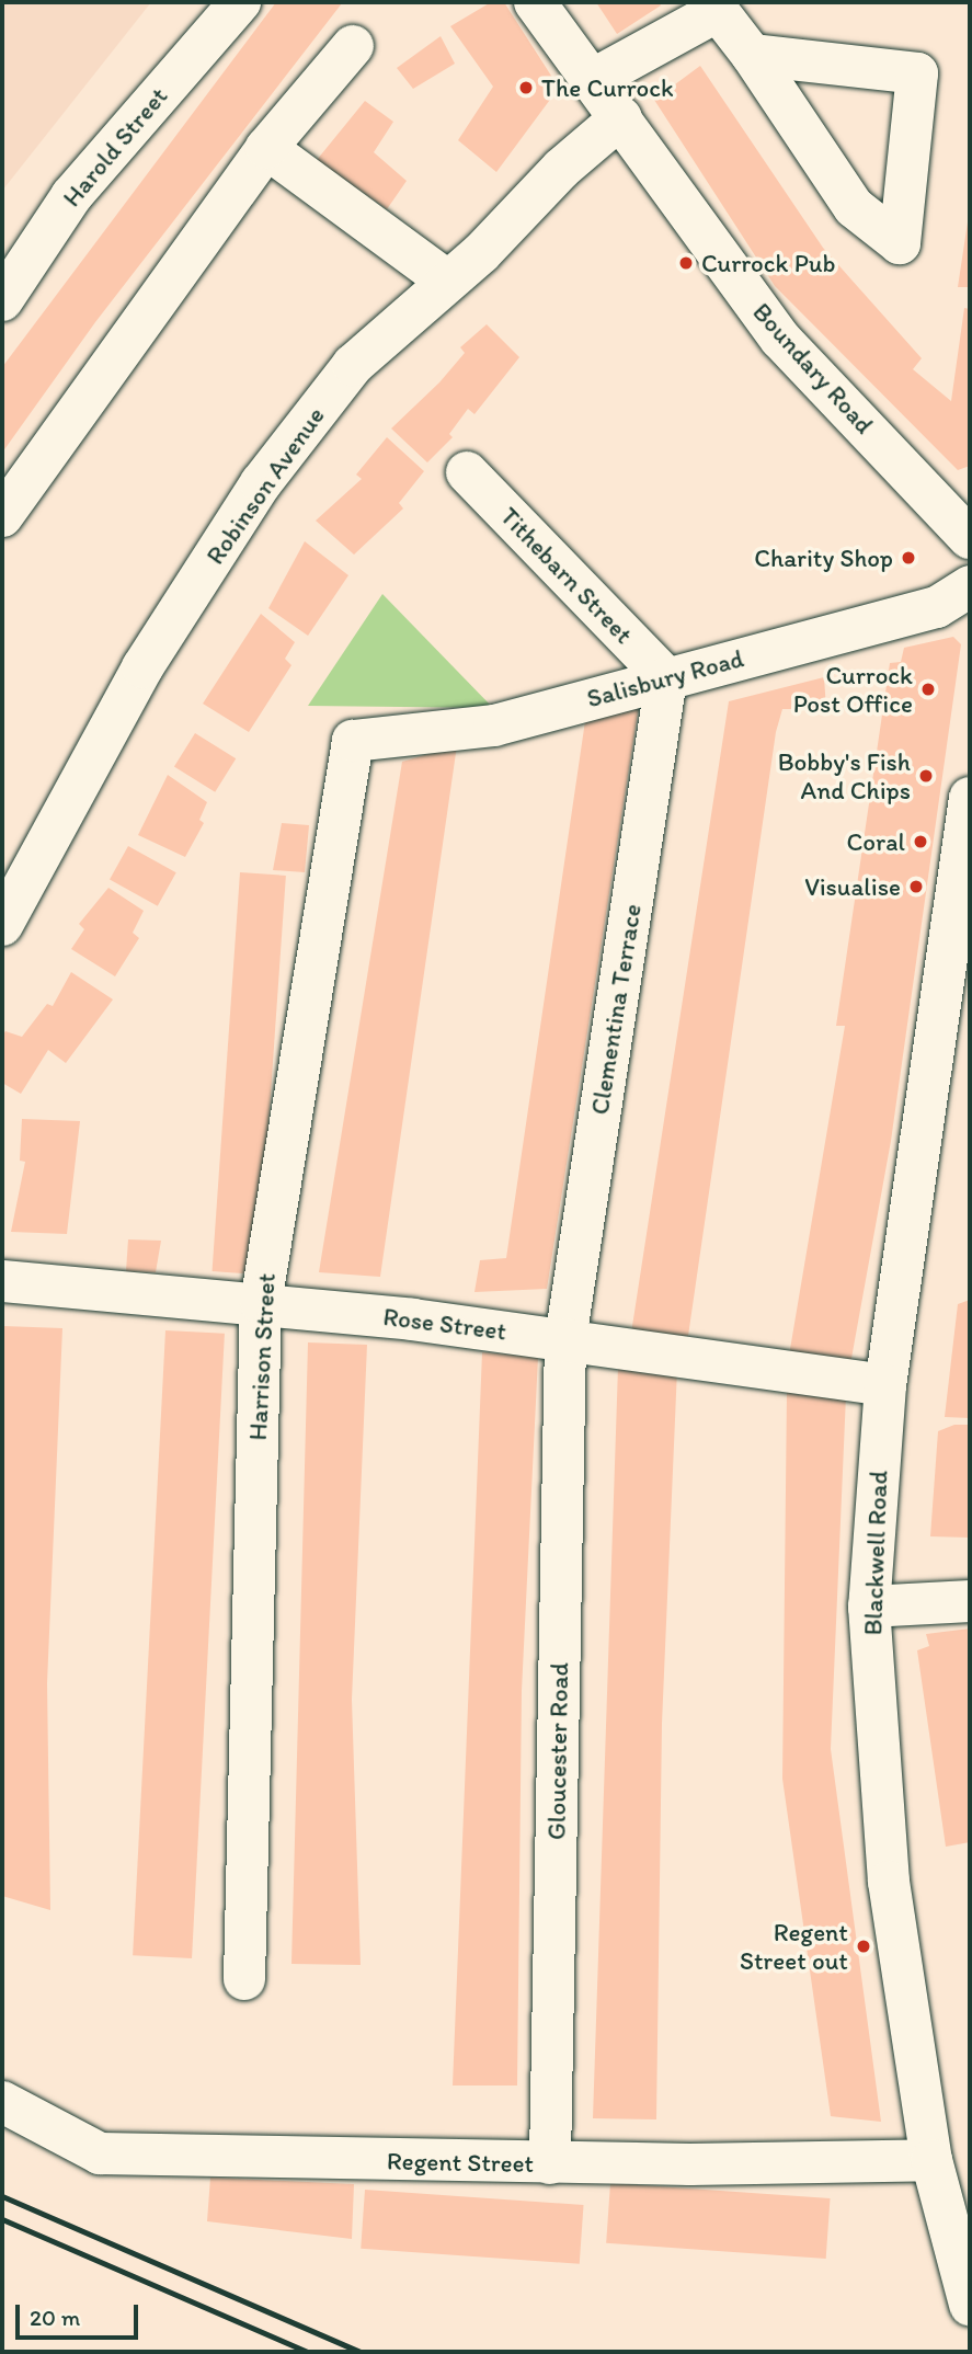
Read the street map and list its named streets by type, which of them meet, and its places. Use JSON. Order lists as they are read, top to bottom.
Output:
{
  "streets": {
    "street": [
      "Harold Street",
      "Boundary Road",
      "Robinson Avenue",
      "Tithebarn Street",
      "Salisbury Road",
      "Clementina Terrace",
      "Rose Street",
      "Harrison Street",
      "Blackwell Road",
      "Gloucester Road",
      "Regent Street"
    ]
  },
  "crossings": [
    ["Boundary Road", "Robinson Avenue"],
    ["Tithebarn Street", "Salisbury Road"],
    ["Tithebarn Street", "Clementina Terrace"],
    ["Salisbury Road", "Clementina Terrace"],
    ["Salisbury Road", "Harrison Street"],
    ["Clementina Terrace", "Rose Street"],
    ["Clementina Terrace", "Gloucester Road"],
    ["Rose Street", "Harrison Street"],
    ["Rose Street", "Blackwell Road"],
    ["Rose Street", "Gloucester Road"],
    ["Blackwell Road", "Regent Street"],
    ["Gloucester Road", "Regent Street"]
  ],
  "places": [
    "The Currock",
    "Currock Pub",
    "Charity Shop",
    "Currock Post Office",
    "Bobby's Fish And Chips",
    "Coral",
    "Visualise",
    "Regent Street out"
  ],
  "scale_bar": "20 m"
}
